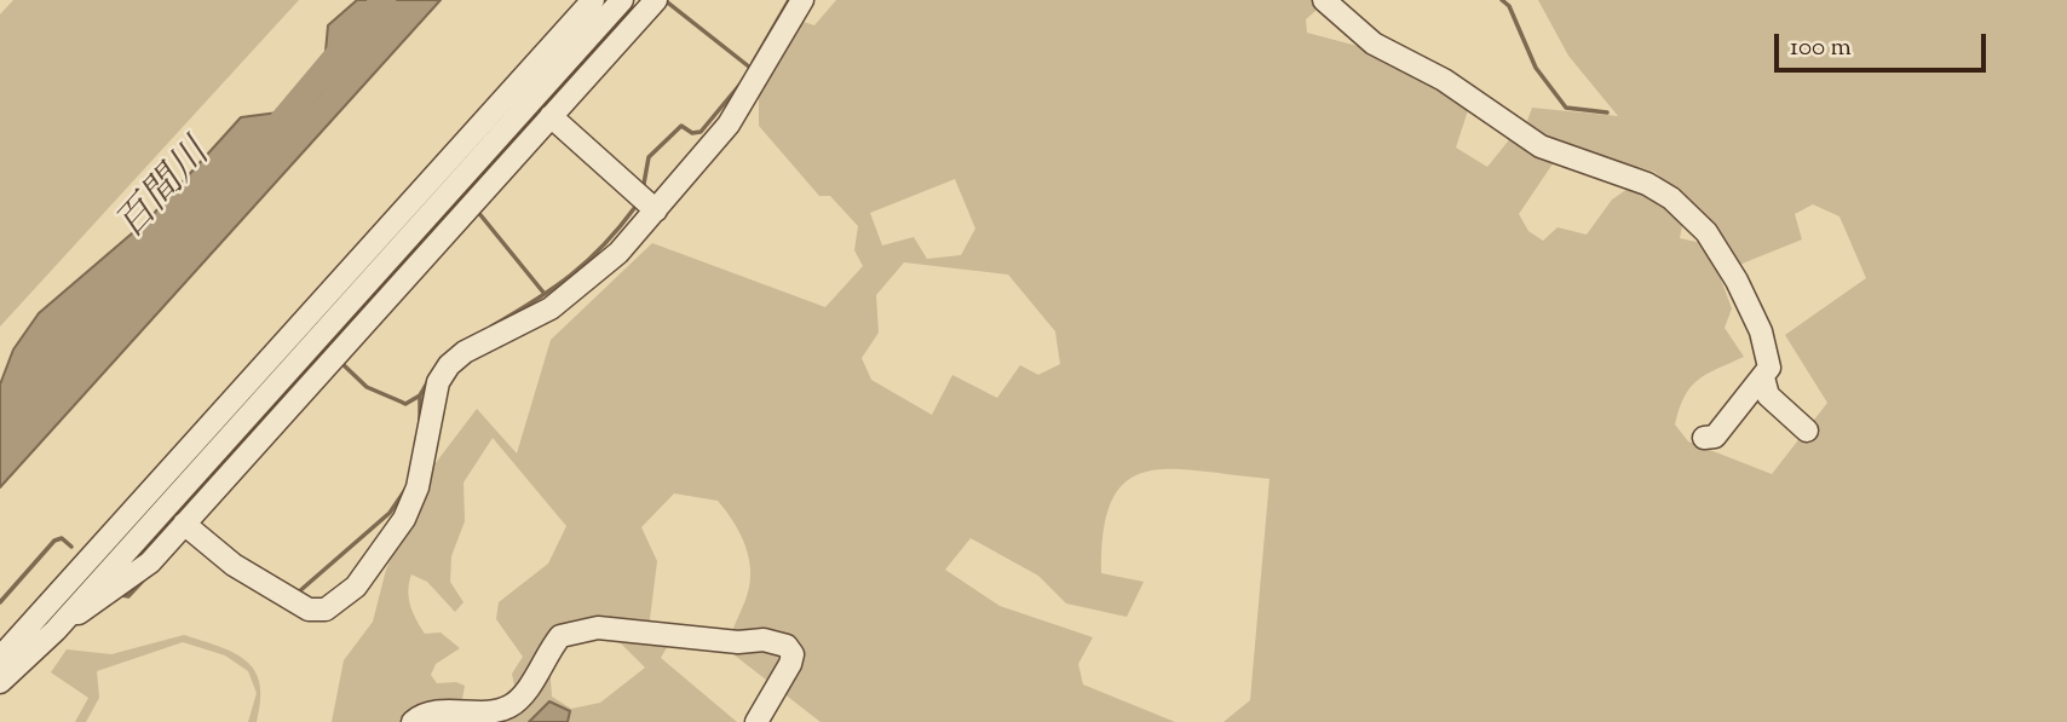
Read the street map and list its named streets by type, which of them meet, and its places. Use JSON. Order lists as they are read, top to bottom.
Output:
{
  "water": ["百間川"],
  "scale_bar": "100 m"
}
